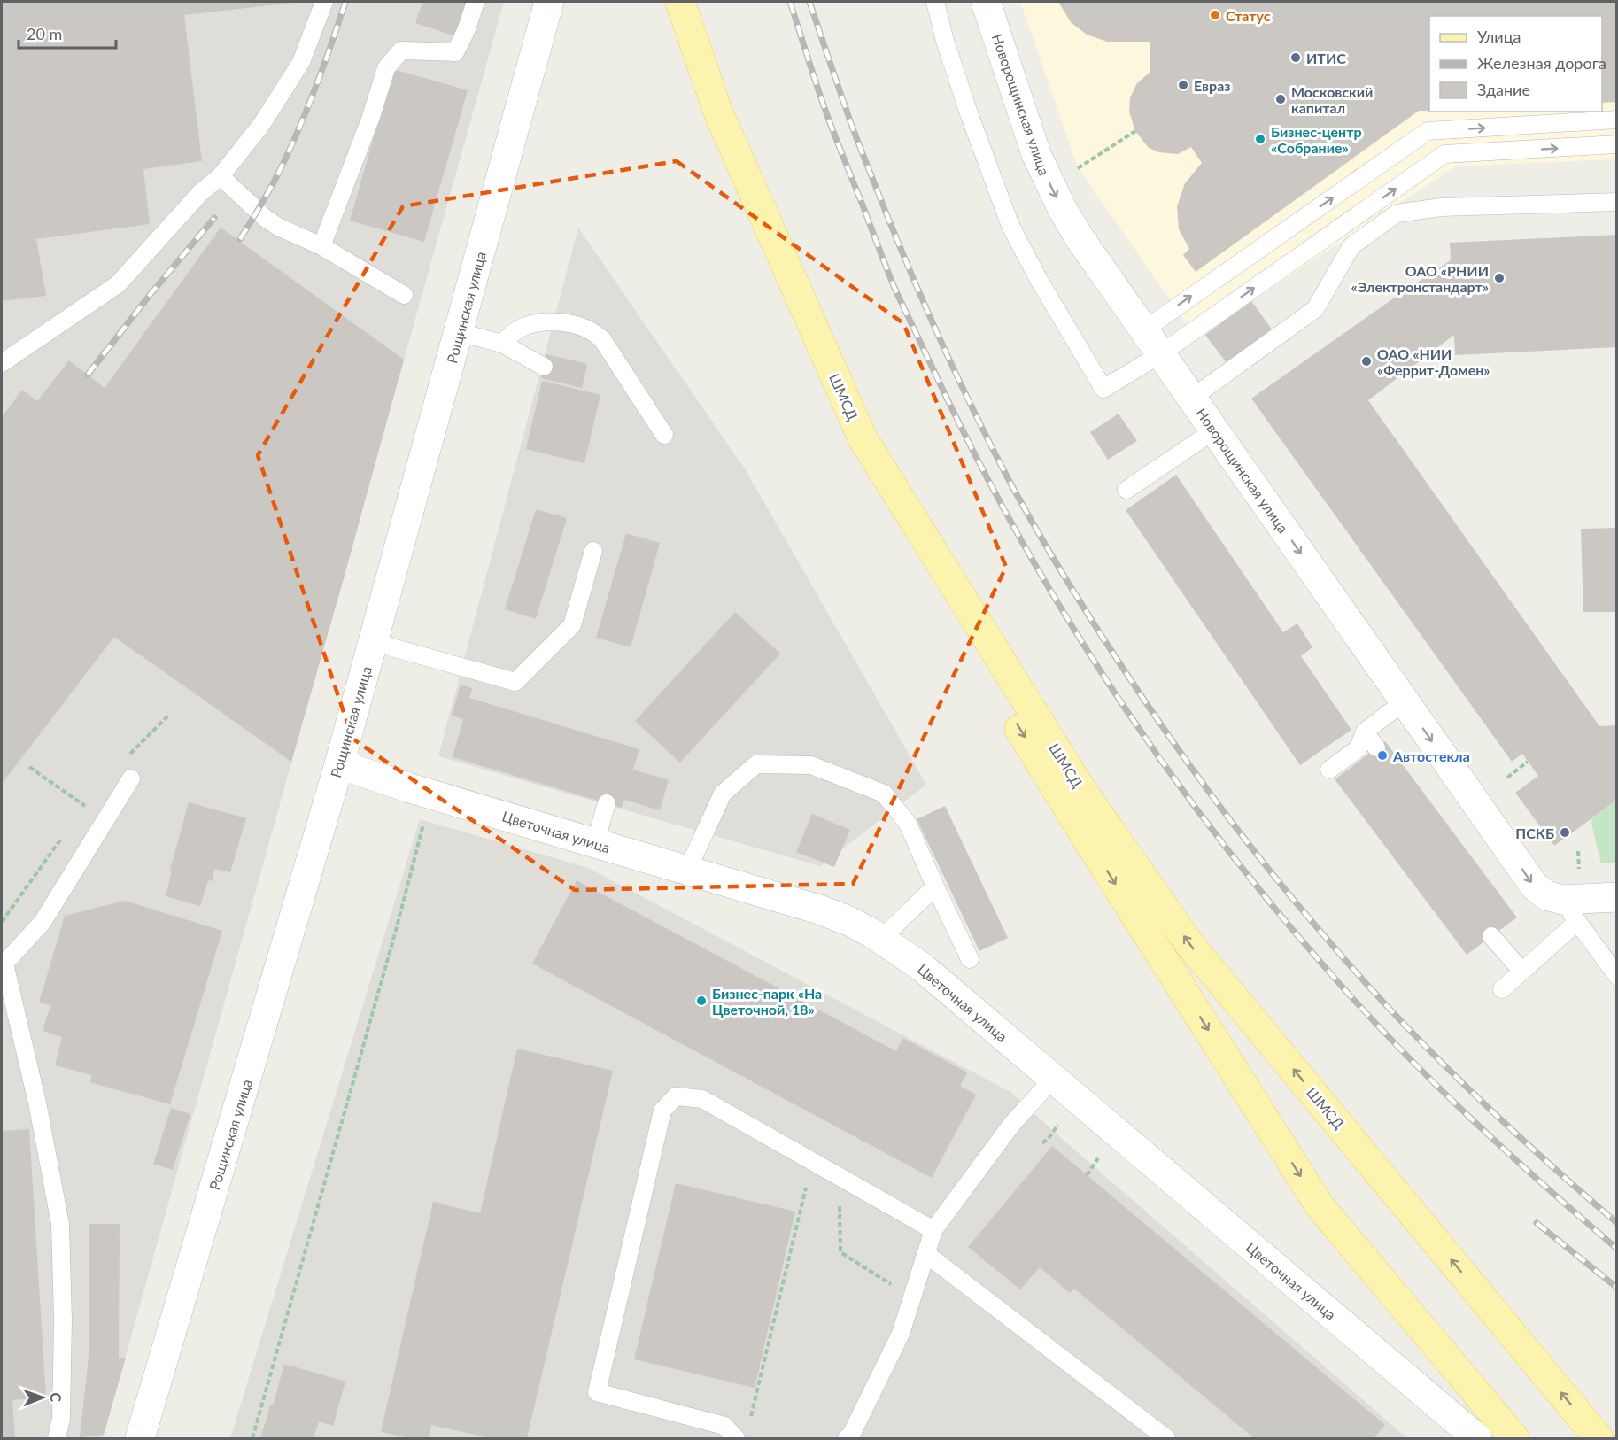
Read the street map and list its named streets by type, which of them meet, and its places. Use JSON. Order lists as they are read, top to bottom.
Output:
{
  "streets": {
    "main road": ["ШМСД"],
    "street": ["Новорощинская улица", "Рощинская улица", "Цветочная улица"]
  },
  "crossings": [
    ["Рощинская улица", "Цветочная улица"]
  ],
  "one_way": ["Новорощинская улица"],
  "places": [
    "Статус",
    "ИТИС",
    "Евраз",
    "Московский капитал",
    "Бизнес-центр «Собрание»",
    "ОАО «РНИИ «Электронстандарт»",
    "ОАО «НИИ «Феррит-Домен»",
    "Автостекла",
    "ПСКБ",
    "Бизнес-парк «На Цветочной, 18»"
  ],
  "legend": ["Улица", "Железная дорога", "Здание"],
  "scale_bar": "20 m",
  "north": "right"
}
